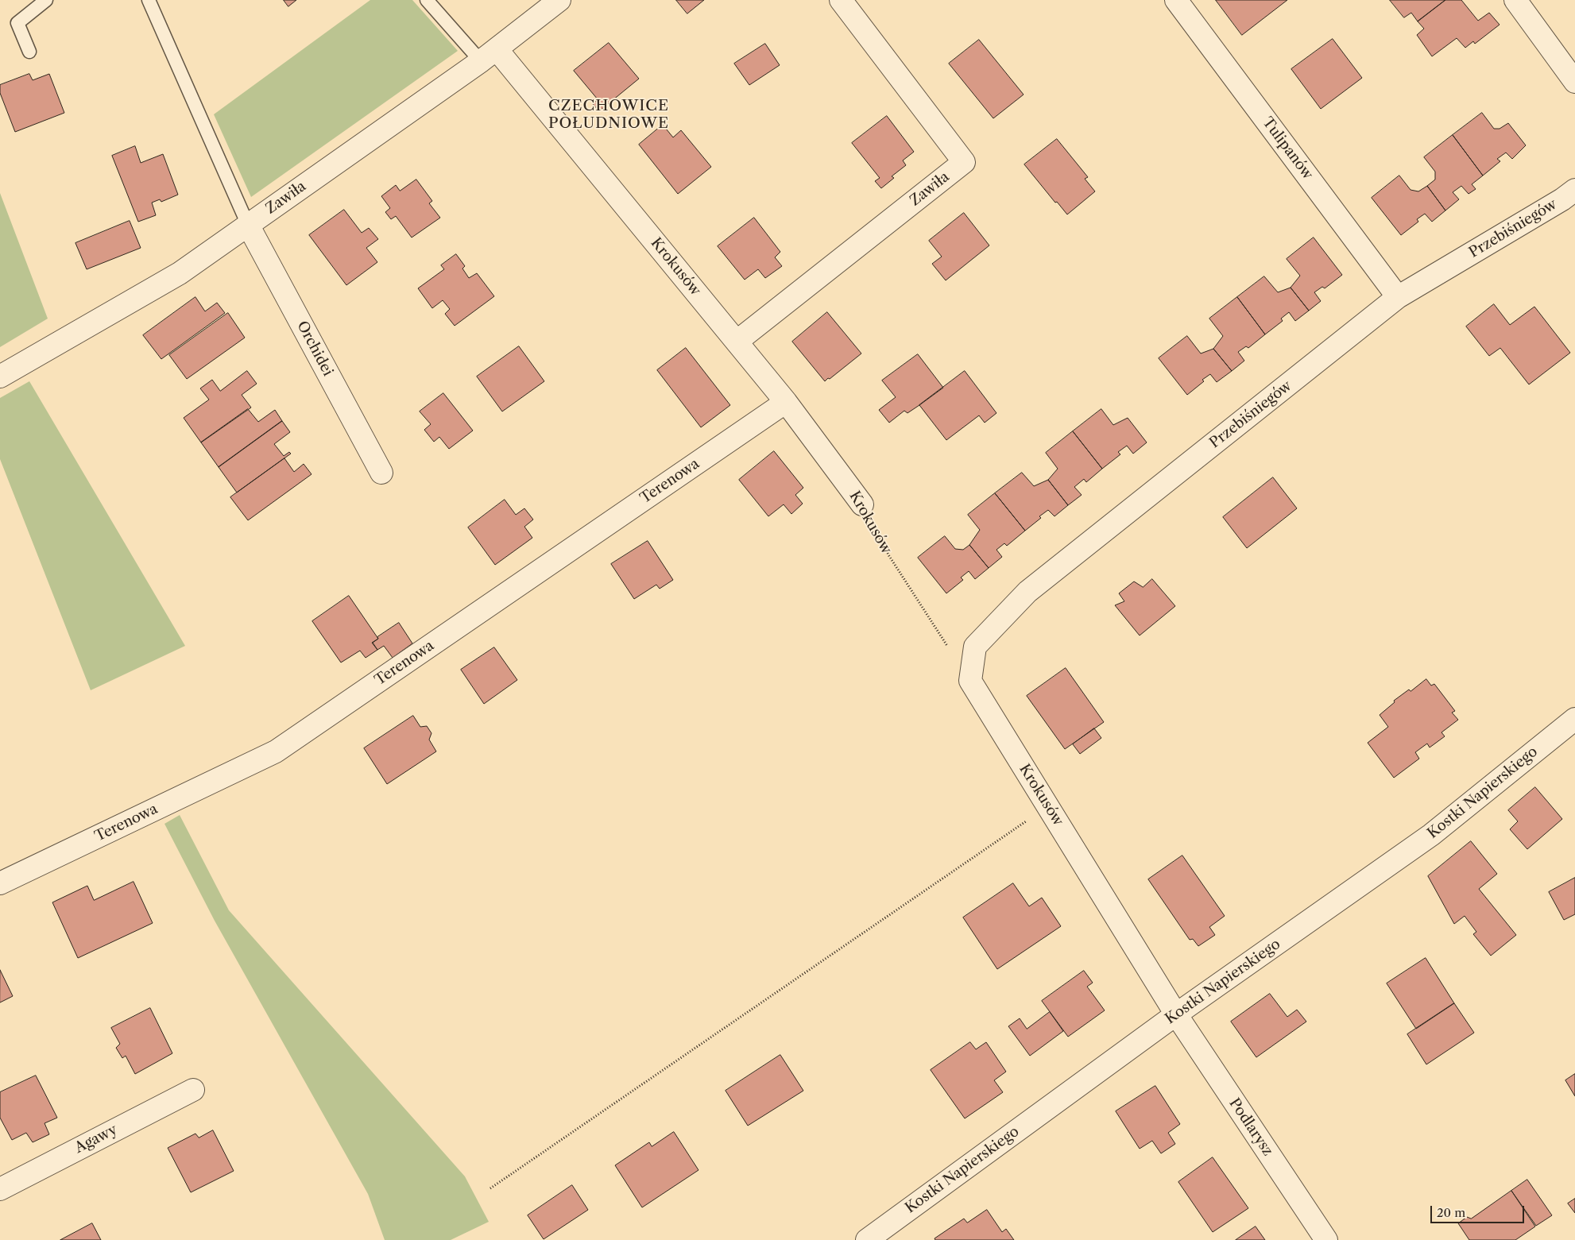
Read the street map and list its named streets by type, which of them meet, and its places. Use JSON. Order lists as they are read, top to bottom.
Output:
{
  "streets": {
    "street": [
      "Tulipanów",
      "Zawiła",
      "Przebiśniegów",
      "Krokusów",
      "Orchidei",
      "Terenowa",
      "Kostki Napierskiego",
      "Podlarysz",
      "Agawy"
    ]
  },
  "crossings": [
    ["Tulipanów", "Przebiśniegów"],
    ["Zawiła", "Krokusów"],
    ["Zawiła", "Orchidei"],
    ["Przebiśniegów", "Krokusów"],
    ["Krokusów", "Terenowa"],
    ["Krokusów", "Kostki Napierskiego"],
    ["Krokusów", "Podlarysz"],
    ["Kostki Napierskiego", "Podlarysz"]
  ],
  "districts": ["CZECHOWICE POŁUDNIOWE"],
  "scale_bar": "20 m"
}
